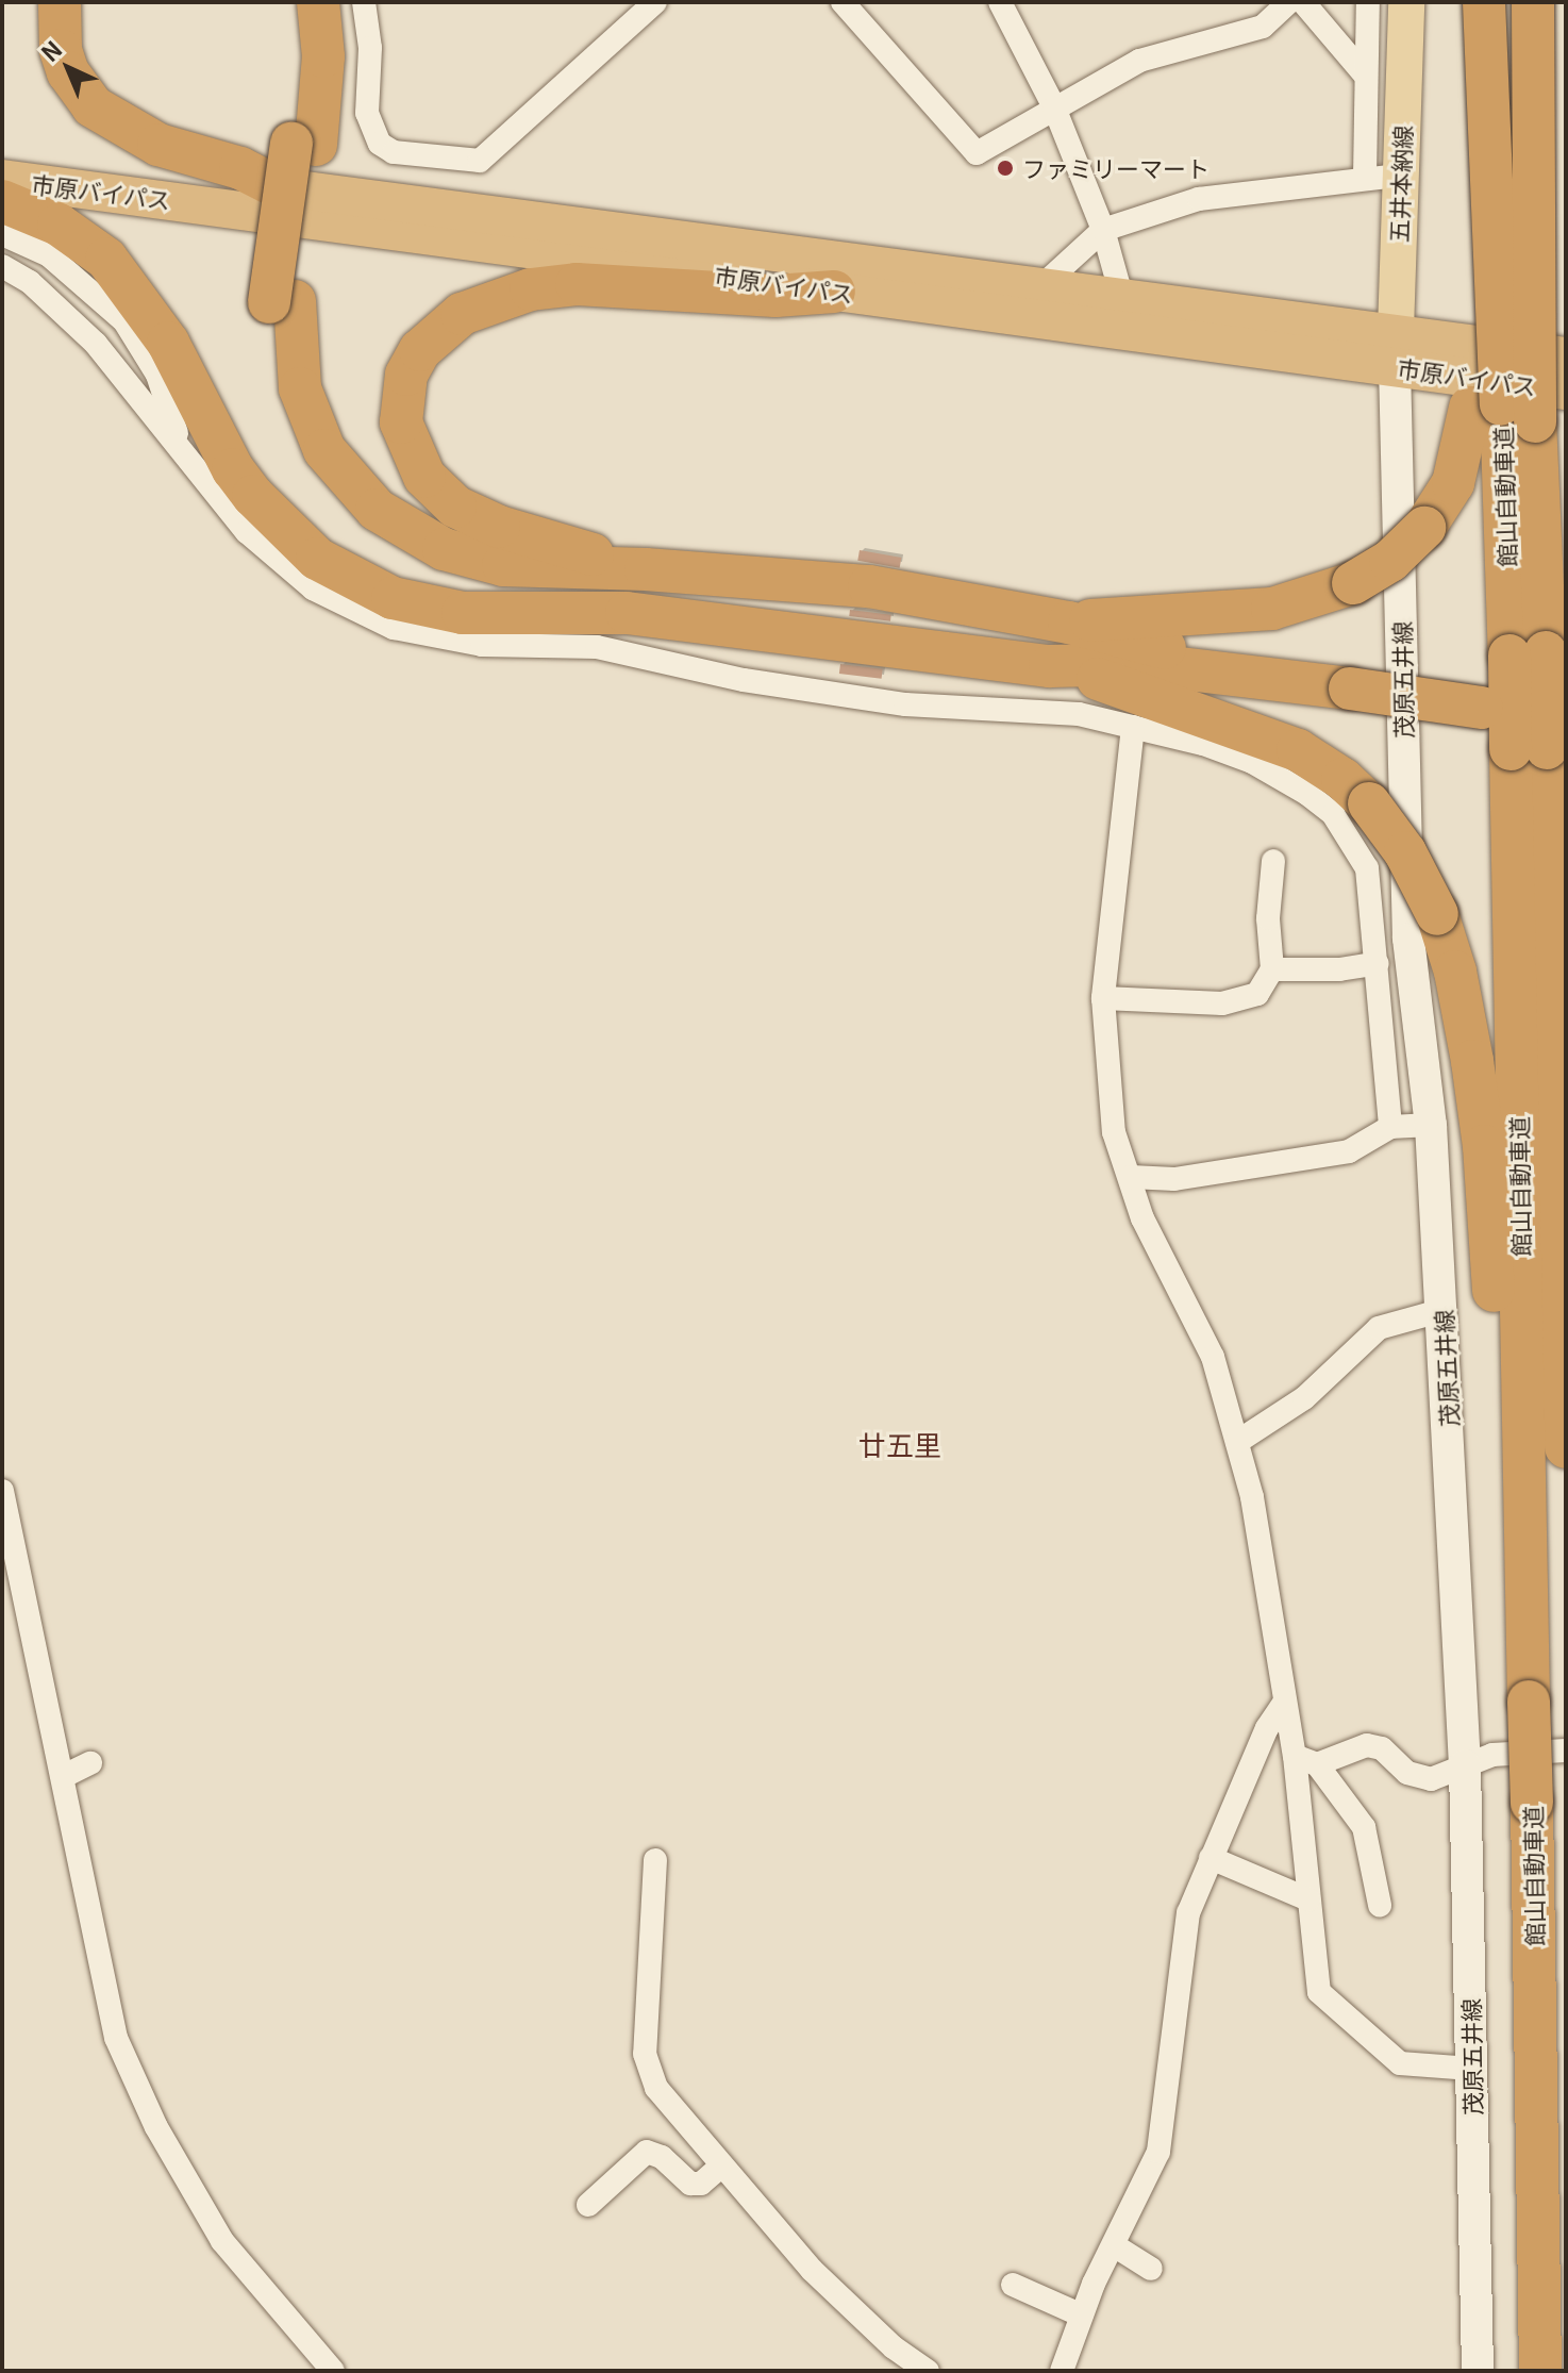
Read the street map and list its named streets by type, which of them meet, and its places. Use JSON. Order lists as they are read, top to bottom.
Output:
{
  "streets": {
    "highway": ["市原バイパス", "館山自動車道"],
    "main road": ["五井本納線", "茂原五井線"]
  },
  "crossings": [
    ["五井本納線", "市原バイパス"],
    ["五井本納線", "茂原五井線"],
    ["市原バイパス", "茂原五井線"]
  ],
  "districts": ["廿五里"],
  "places": ["ファミリーマート"],
  "north": "top left"
}
